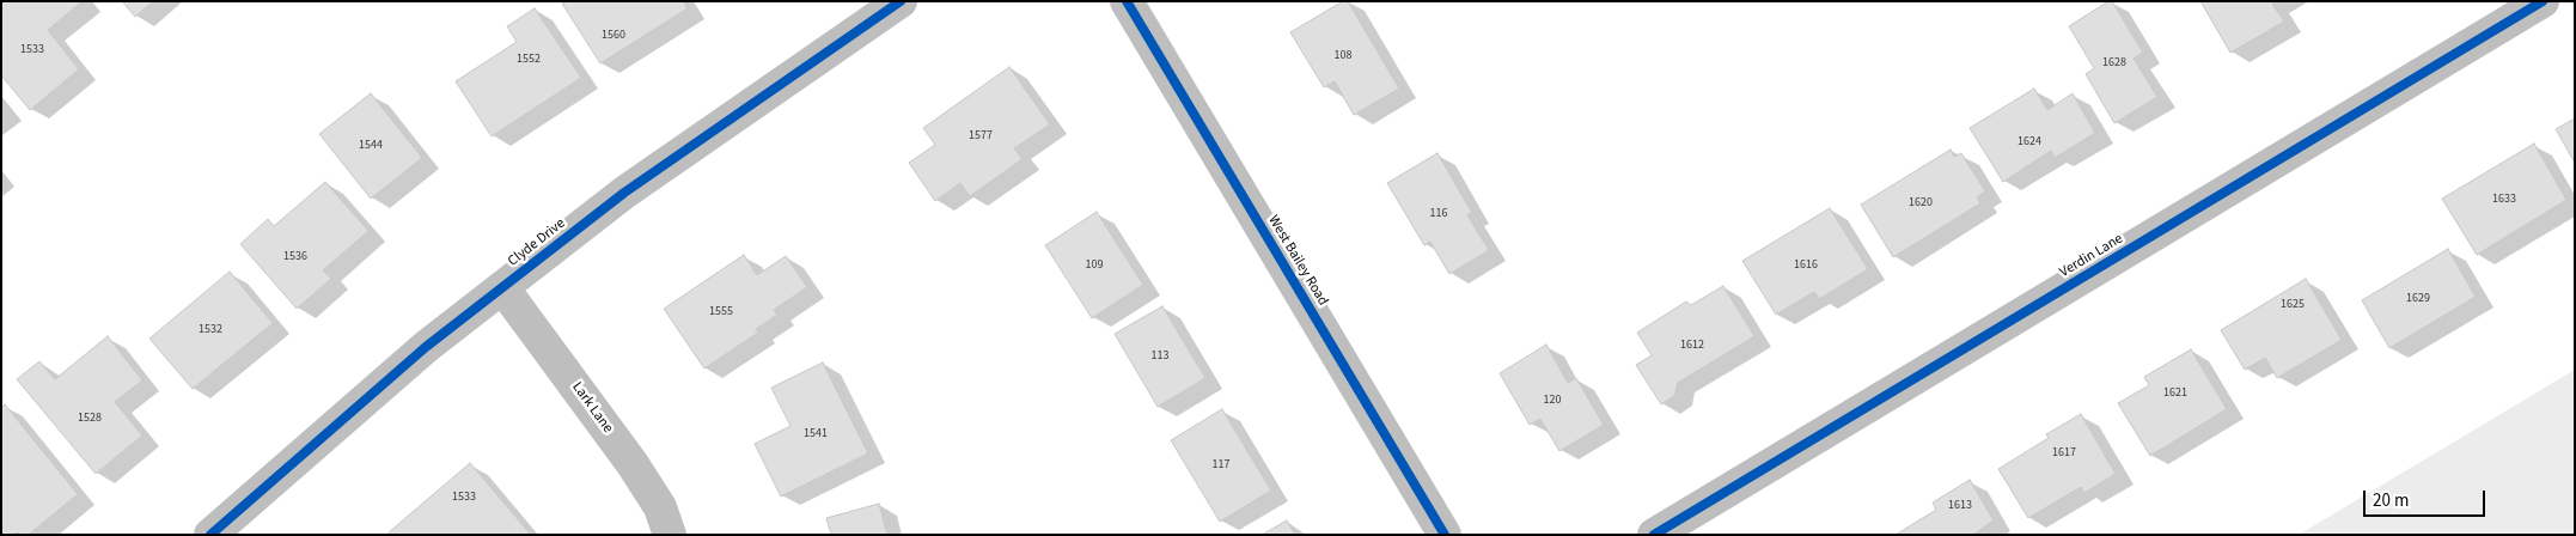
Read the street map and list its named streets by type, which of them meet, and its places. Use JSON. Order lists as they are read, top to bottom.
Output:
{
  "streets": {
    "street": [
      "Clyde Drive",
      "Verdin Lane",
      "West Bailey Road",
      "Lark Lane"
    ]
  },
  "crossings": [
    ["Clyde Drive", "Lark Lane"]
  ],
  "house_numbers": [
    "1560",
    "1533",
    "108",
    "1552",
    "1628",
    "1577",
    "1624",
    "1544",
    "1633",
    "1620",
    "116",
    "1536",
    "109",
    "1616",
    "1629",
    "1625",
    "1555",
    "1532",
    "1612",
    "113",
    "1621",
    "120",
    "1528",
    "1541",
    "1617",
    "117",
    "1533",
    "1613"
  ],
  "scale_bar": "20 m"
}
